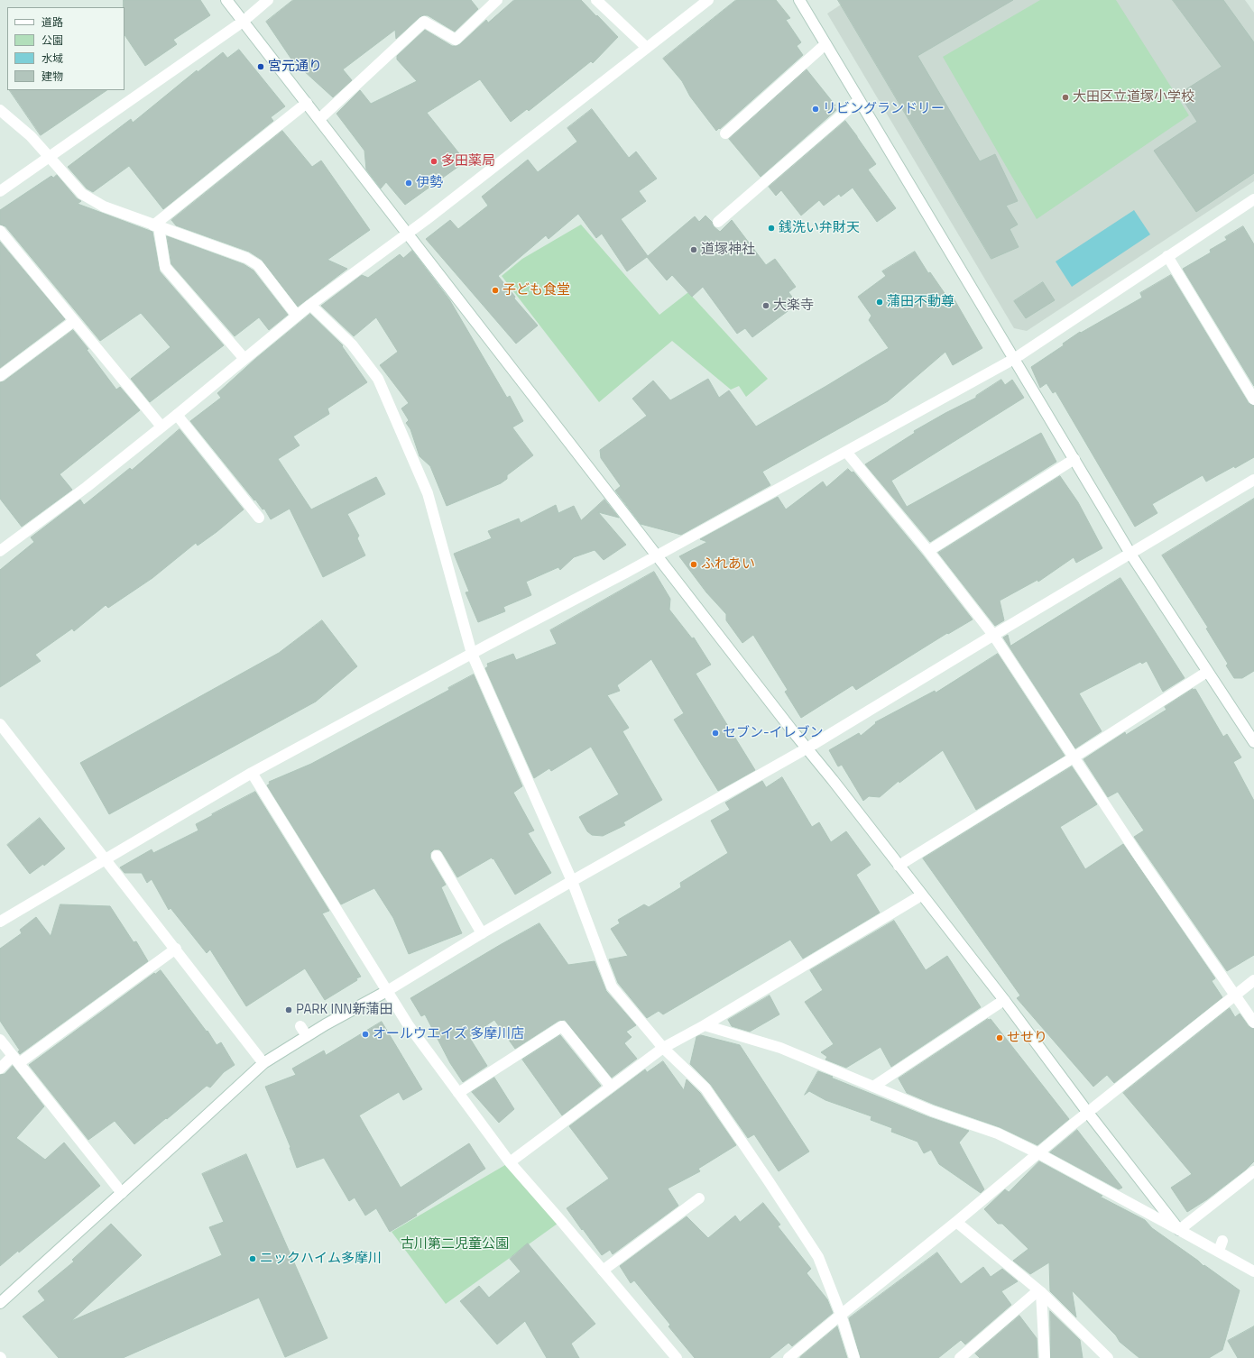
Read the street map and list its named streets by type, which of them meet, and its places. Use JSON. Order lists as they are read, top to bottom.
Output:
{
  "parks": ["古川第二児童公園"],
  "places": [
    "宮元通り",
    "大田区立道塚小学校",
    "リビングランドリー",
    "多田薬局",
    "伊勢",
    "銭洗い弁財天",
    "道塚神社",
    "子ども食堂",
    "蒲田不動尊",
    "大楽寺",
    "ふれあい",
    "セブン-イレブン",
    "PARK INN新蒲田",
    "オールウエイズ 多摩川店",
    "せせり",
    "ニックハイム多摩川"
  ],
  "legend": [
    "道路",
    "公園",
    "水域",
    "建物"
  ]
}
